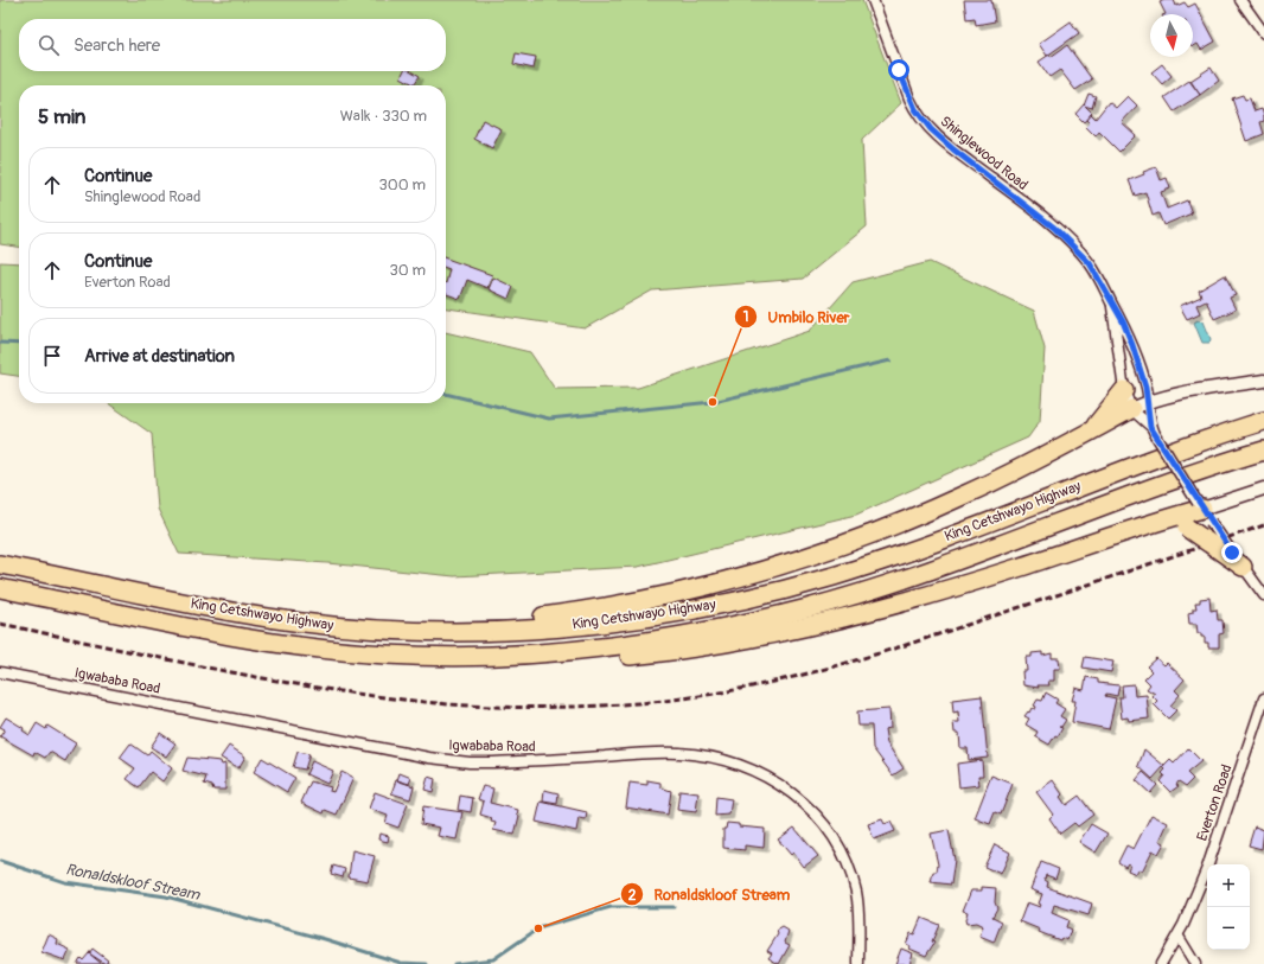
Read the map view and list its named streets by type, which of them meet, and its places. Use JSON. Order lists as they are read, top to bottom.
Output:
{
  "streets": {
    "highway": ["King Cetshwayo Highway"],
    "street": ["Shinglewood Road", "Igwababa Road", "Everton Road"]
  },
  "water": ["Ronaldskloof Stream"],
  "places": ["Umbilo River", "Ronaldskloof Stream"],
  "north": "bottom",
  "page": {
    "search": "Search here",
    "heading": ["5 min", "Walk · 330 m"],
    "list": [
      ["Continue", "Shinglewood Road", "300 m"],
      ["Continue", "Everton Road", "30 m"],
      "Arrive at destination"
    ],
    "map_buttons": ["+", "−"]
  }
}
